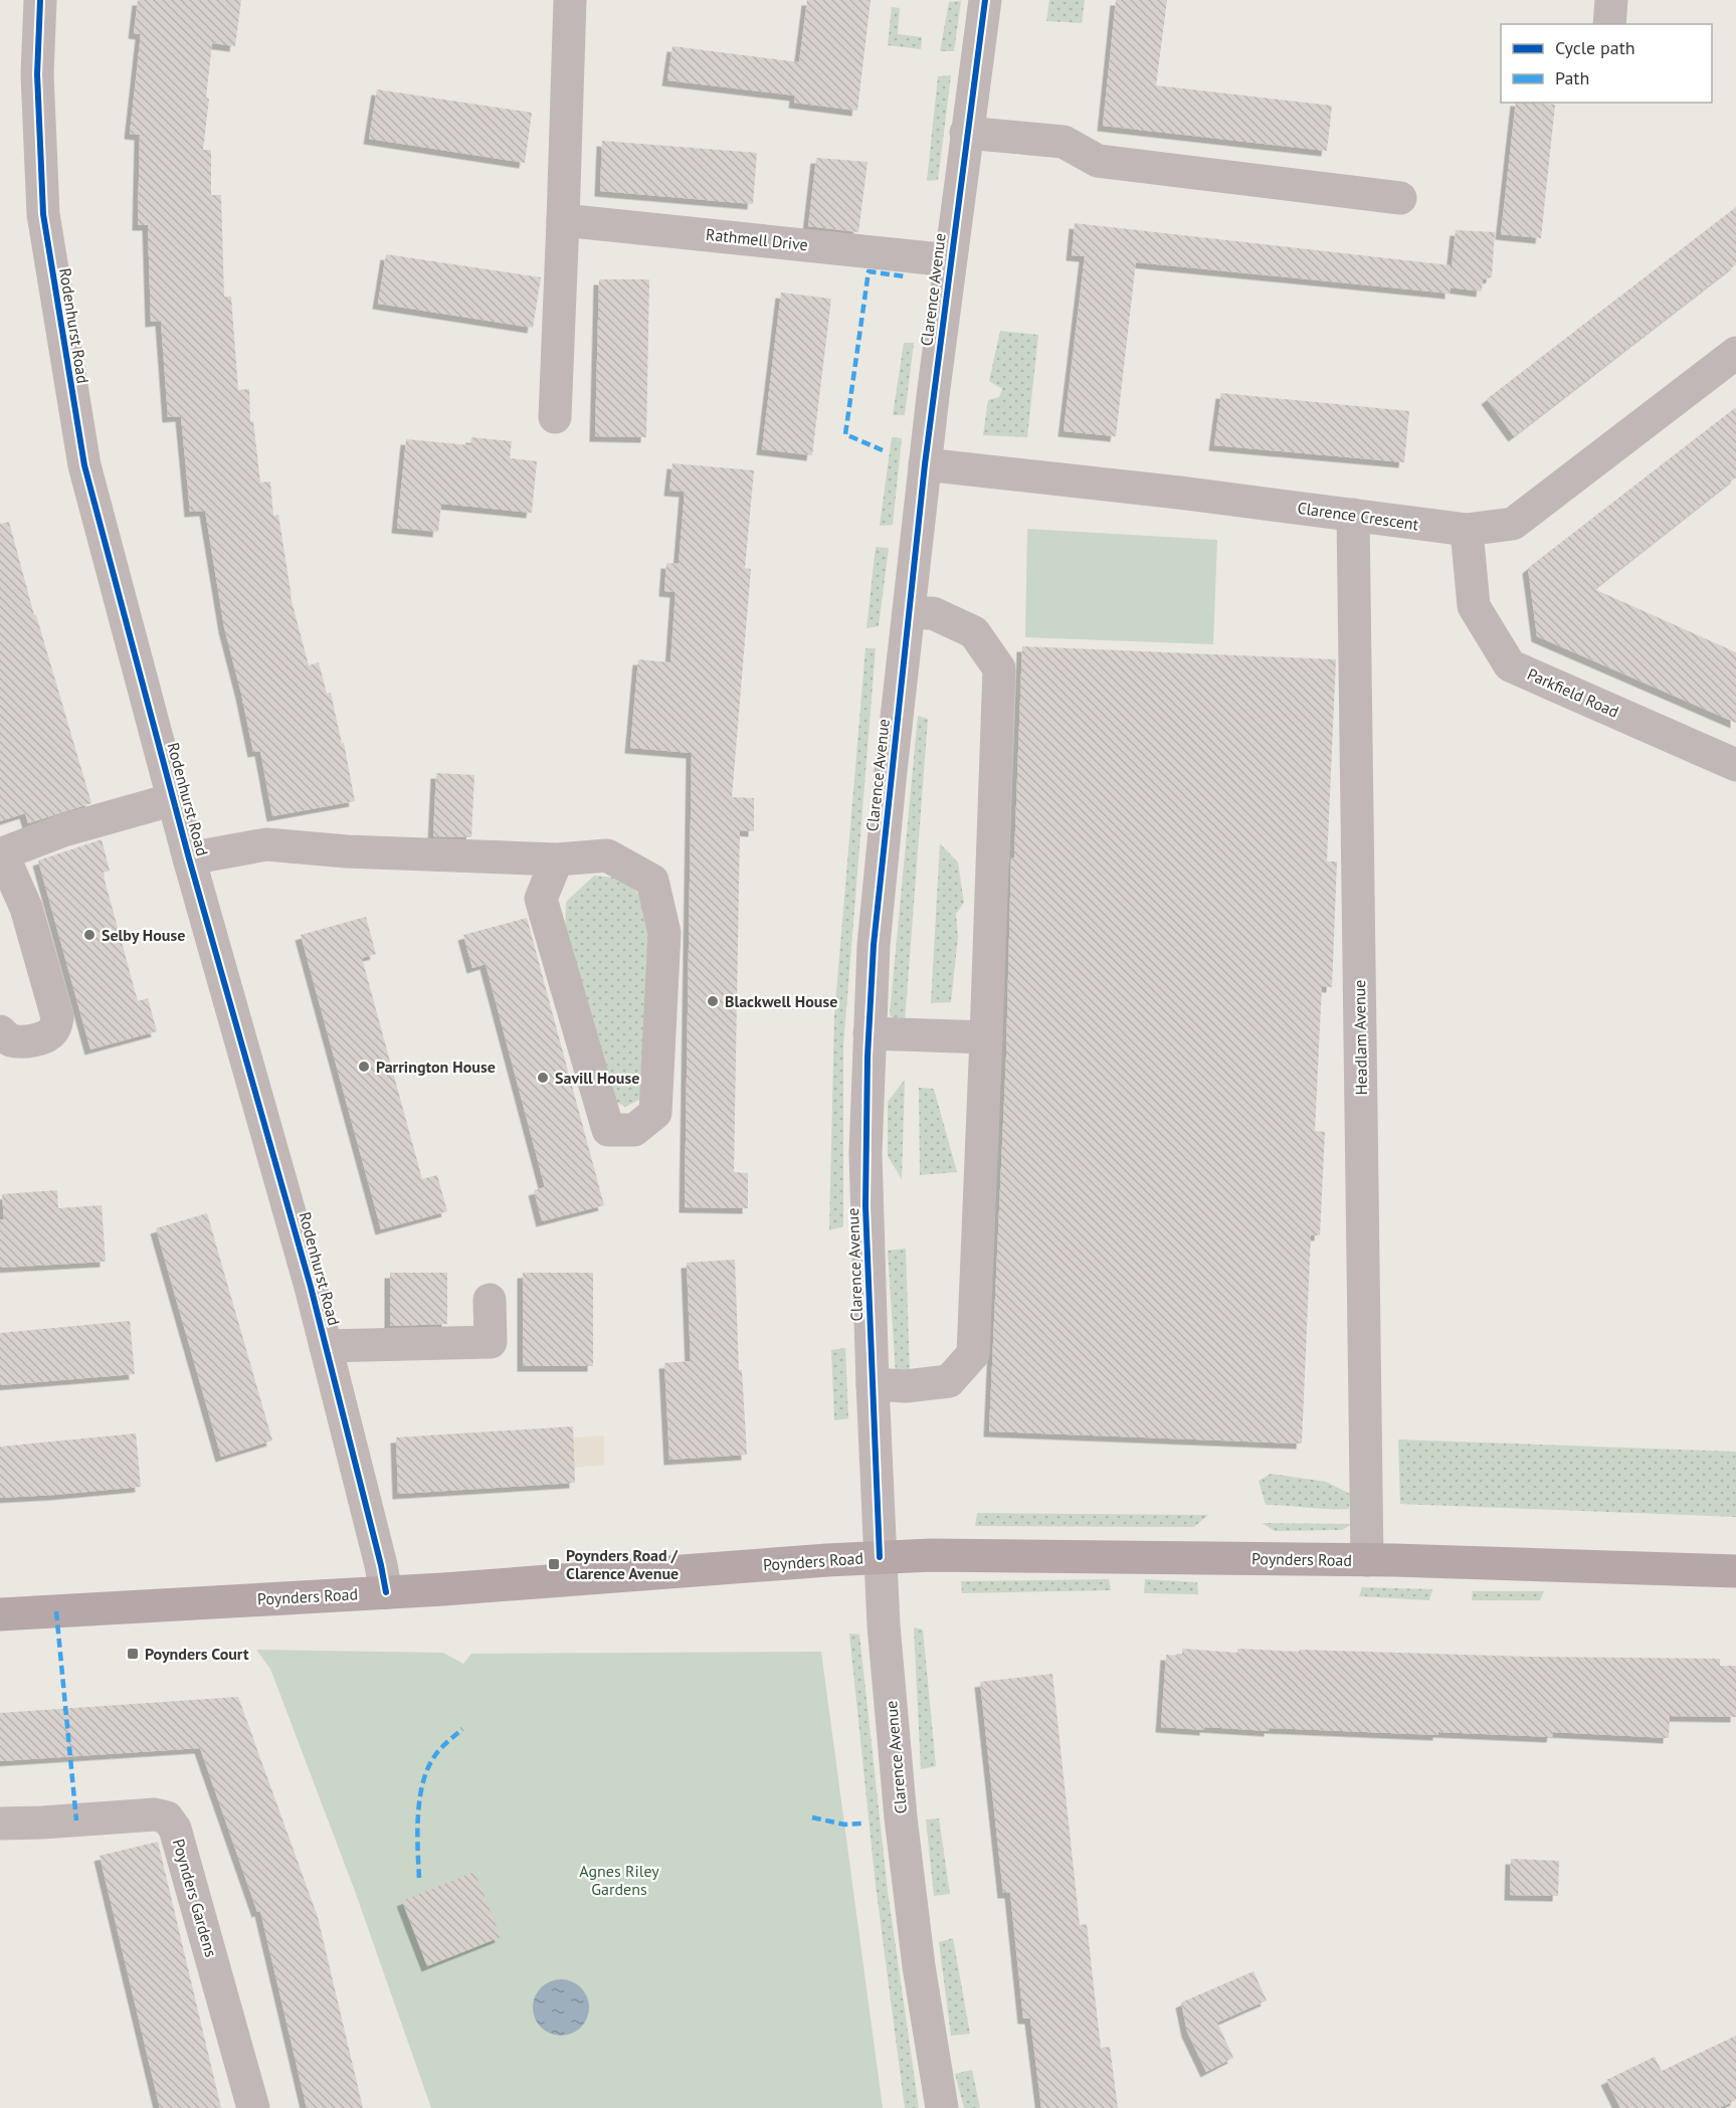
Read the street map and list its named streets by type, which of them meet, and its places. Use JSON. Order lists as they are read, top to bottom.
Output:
{
  "streets": {
    "highway": ["Poynders Road"],
    "street": [
      "Rathmell Drive",
      "Clarence Avenue",
      "Rodenhurst Road",
      "Clarence Crescent",
      "Parkfield Road",
      "Headlam Avenue",
      "Poynders Gardens"
    ]
  },
  "crossings": [
    ["Rathmell Drive", "Clarence Avenue"],
    ["Clarence Avenue", "Clarence Crescent"],
    ["Clarence Avenue", "Poynders Road"],
    ["Rodenhurst Road", "Poynders Road"],
    ["Clarence Crescent", "Parkfield Road"],
    ["Clarence Crescent", "Headlam Avenue"],
    ["Headlam Avenue", "Poynders Road"]
  ],
  "parks": ["Agnes Riley Gardens"],
  "places": {
    "other": [
      "Selby House",
      "Blackwell House",
      "Parrington House",
      "Savill House"
    ],
    "transit": ["Poynders Road / Clarence Avenue", "Poynders Court"]
  },
  "legend": ["Cycle path", "Path"]
}
